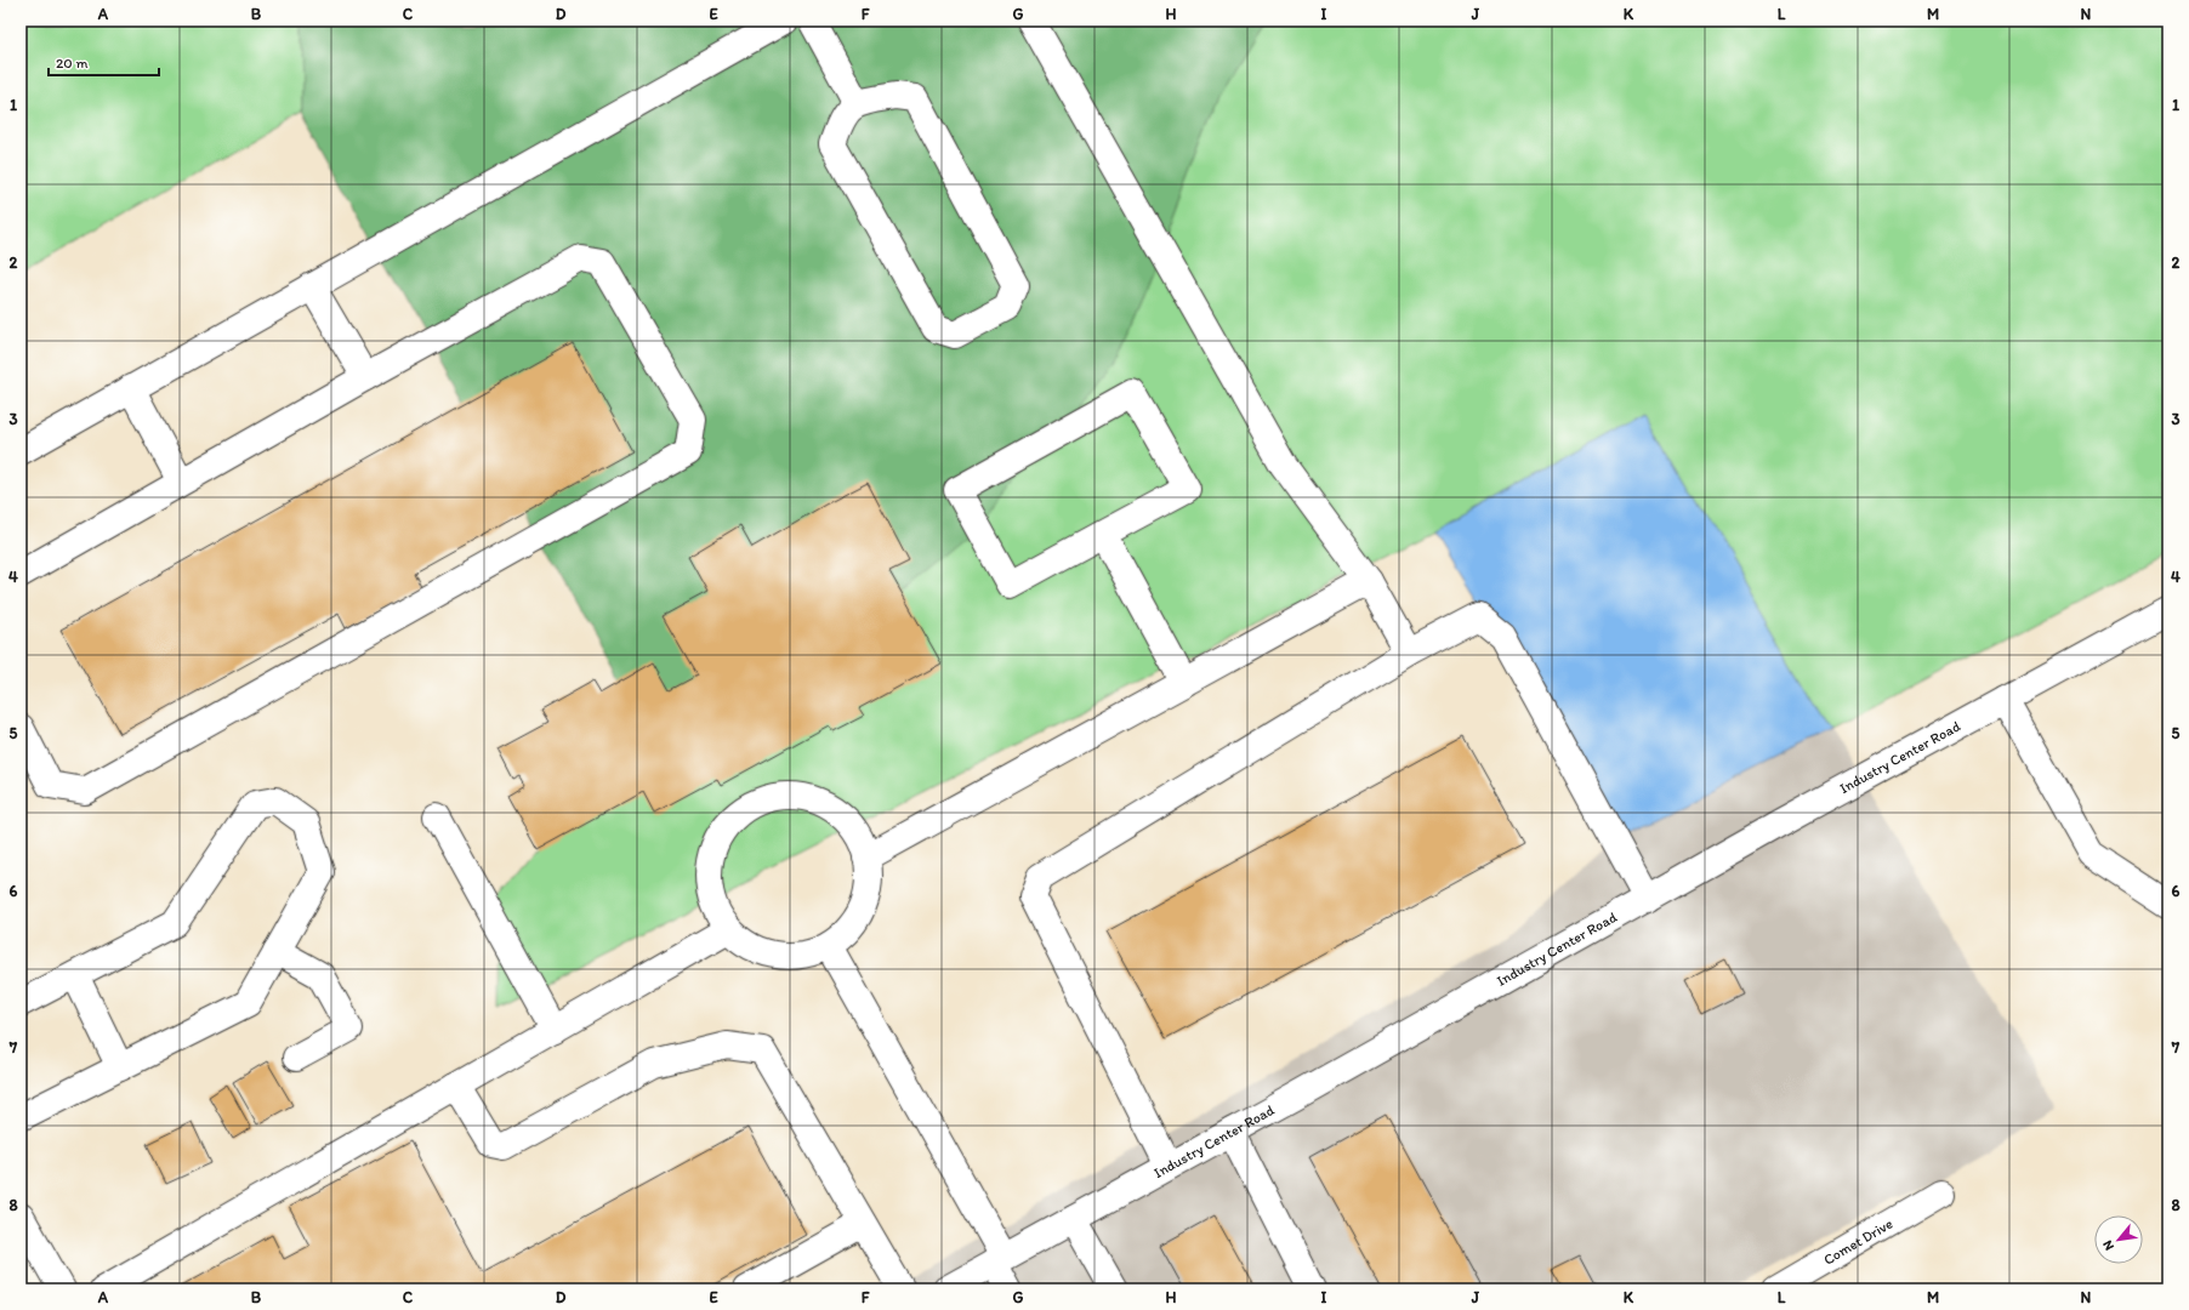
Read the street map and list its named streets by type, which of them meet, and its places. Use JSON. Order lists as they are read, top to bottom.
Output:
{
  "streets": {
    "street": ["Industry Center Road", "Comet Drive"]
  },
  "scale_bar": "20 m",
  "north": "bottom left",
  "grid": {
    "columns": [
      "A",
      "B",
      "C",
      "D",
      "E",
      "F",
      "G",
      "H",
      "I",
      "J",
      "K",
      "L",
      "M",
      "N"
    ],
    "rows": [
      "1",
      "2",
      "3",
      "4",
      "5",
      "6",
      "7",
      "8"
    ]
  }
}
